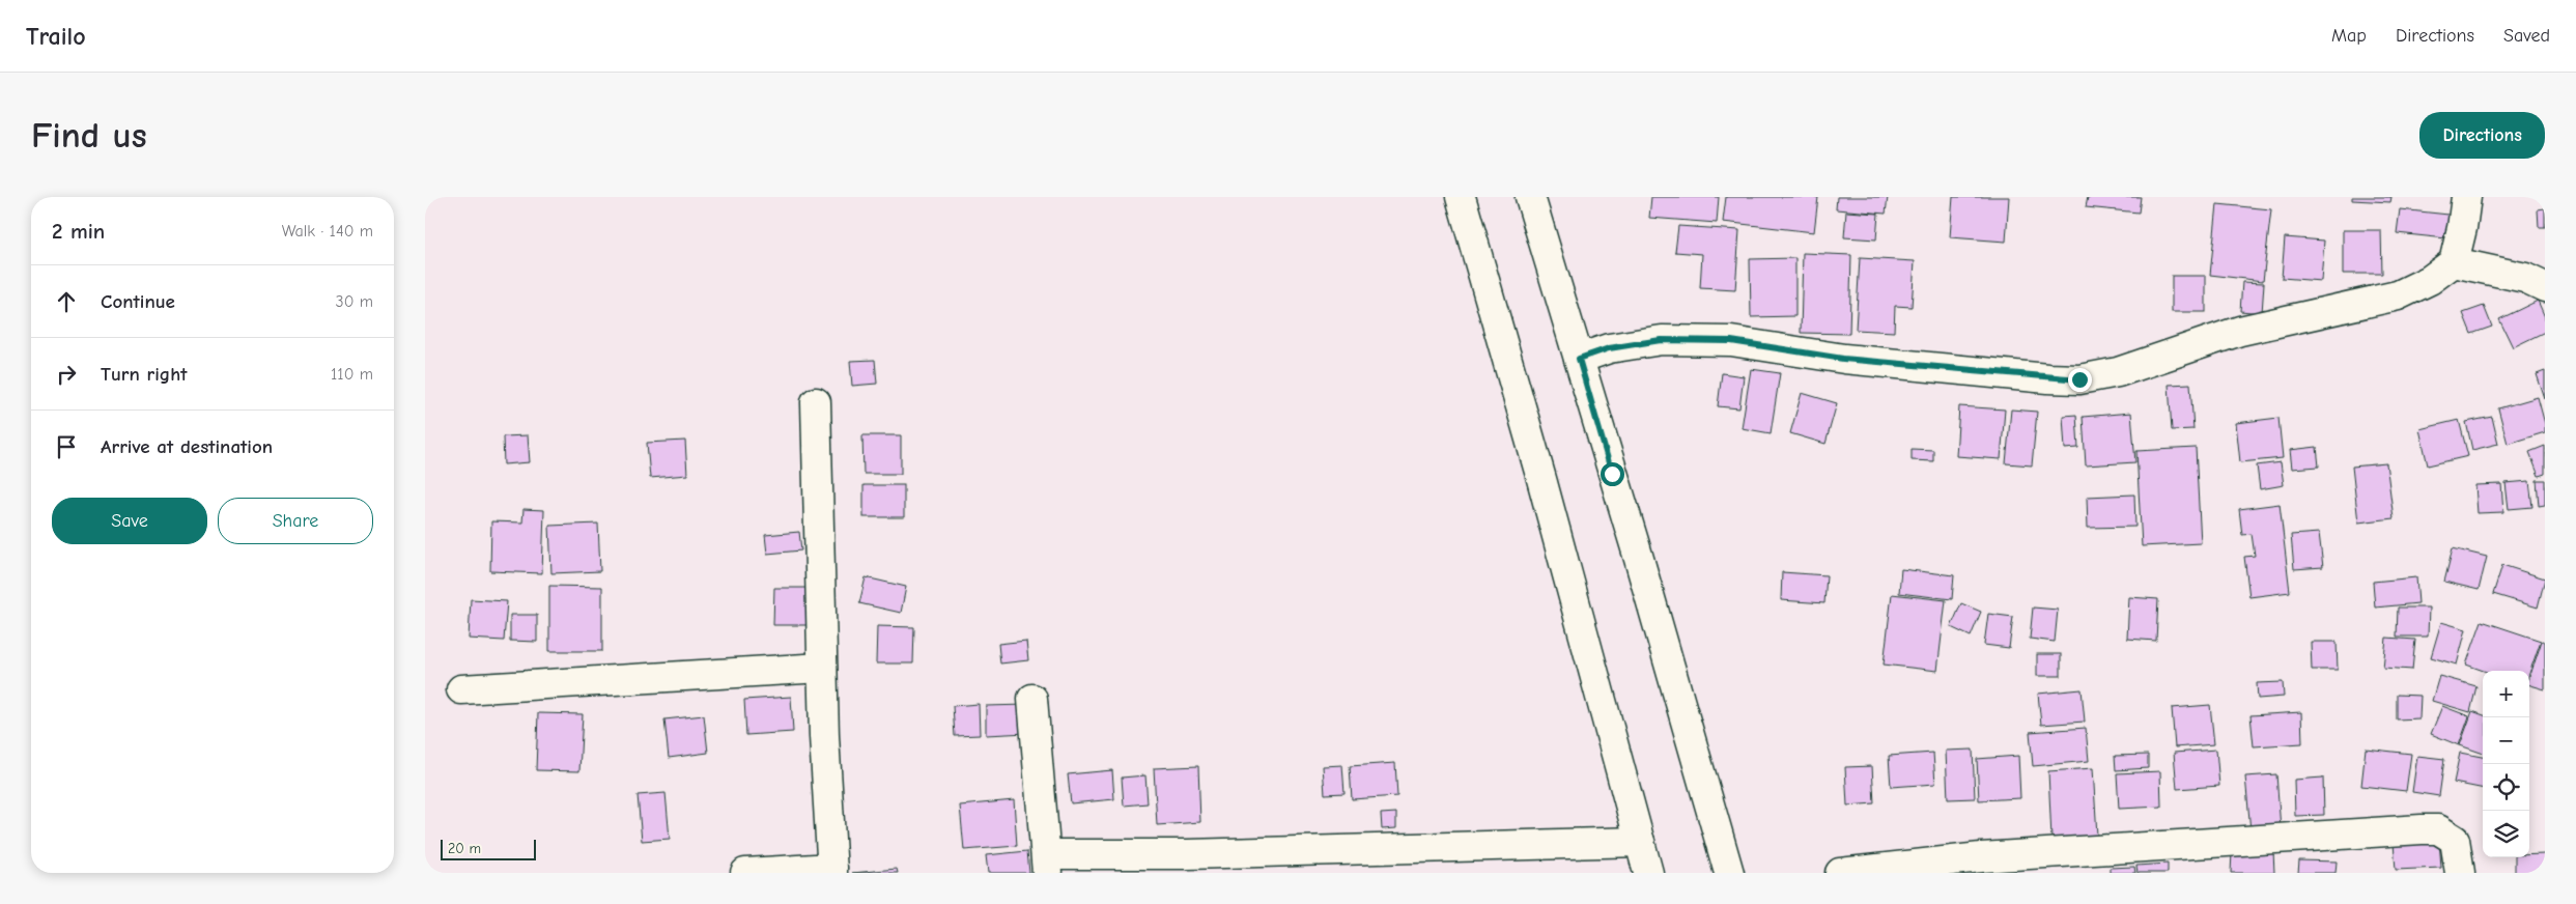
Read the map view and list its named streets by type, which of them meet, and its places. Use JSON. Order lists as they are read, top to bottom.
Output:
{
  "scale_bar": "20 m",
  "page": {
    "header": "Trailo",
    "nav": ["Map", "Directions", "Saved"],
    "buttons": [
      "Directions",
      ["Save", "Share"]
    ],
    "title": "Find us",
    "heading": ["2 min", "Walk · 140 m"],
    "list": [
      ["Continue", "30 m"],
      ["Turn right", "110 m"],
      "Arrive at destination"
    ],
    "map_buttons": ["+", "−"],
    "scale": "20 m"
  }
}
